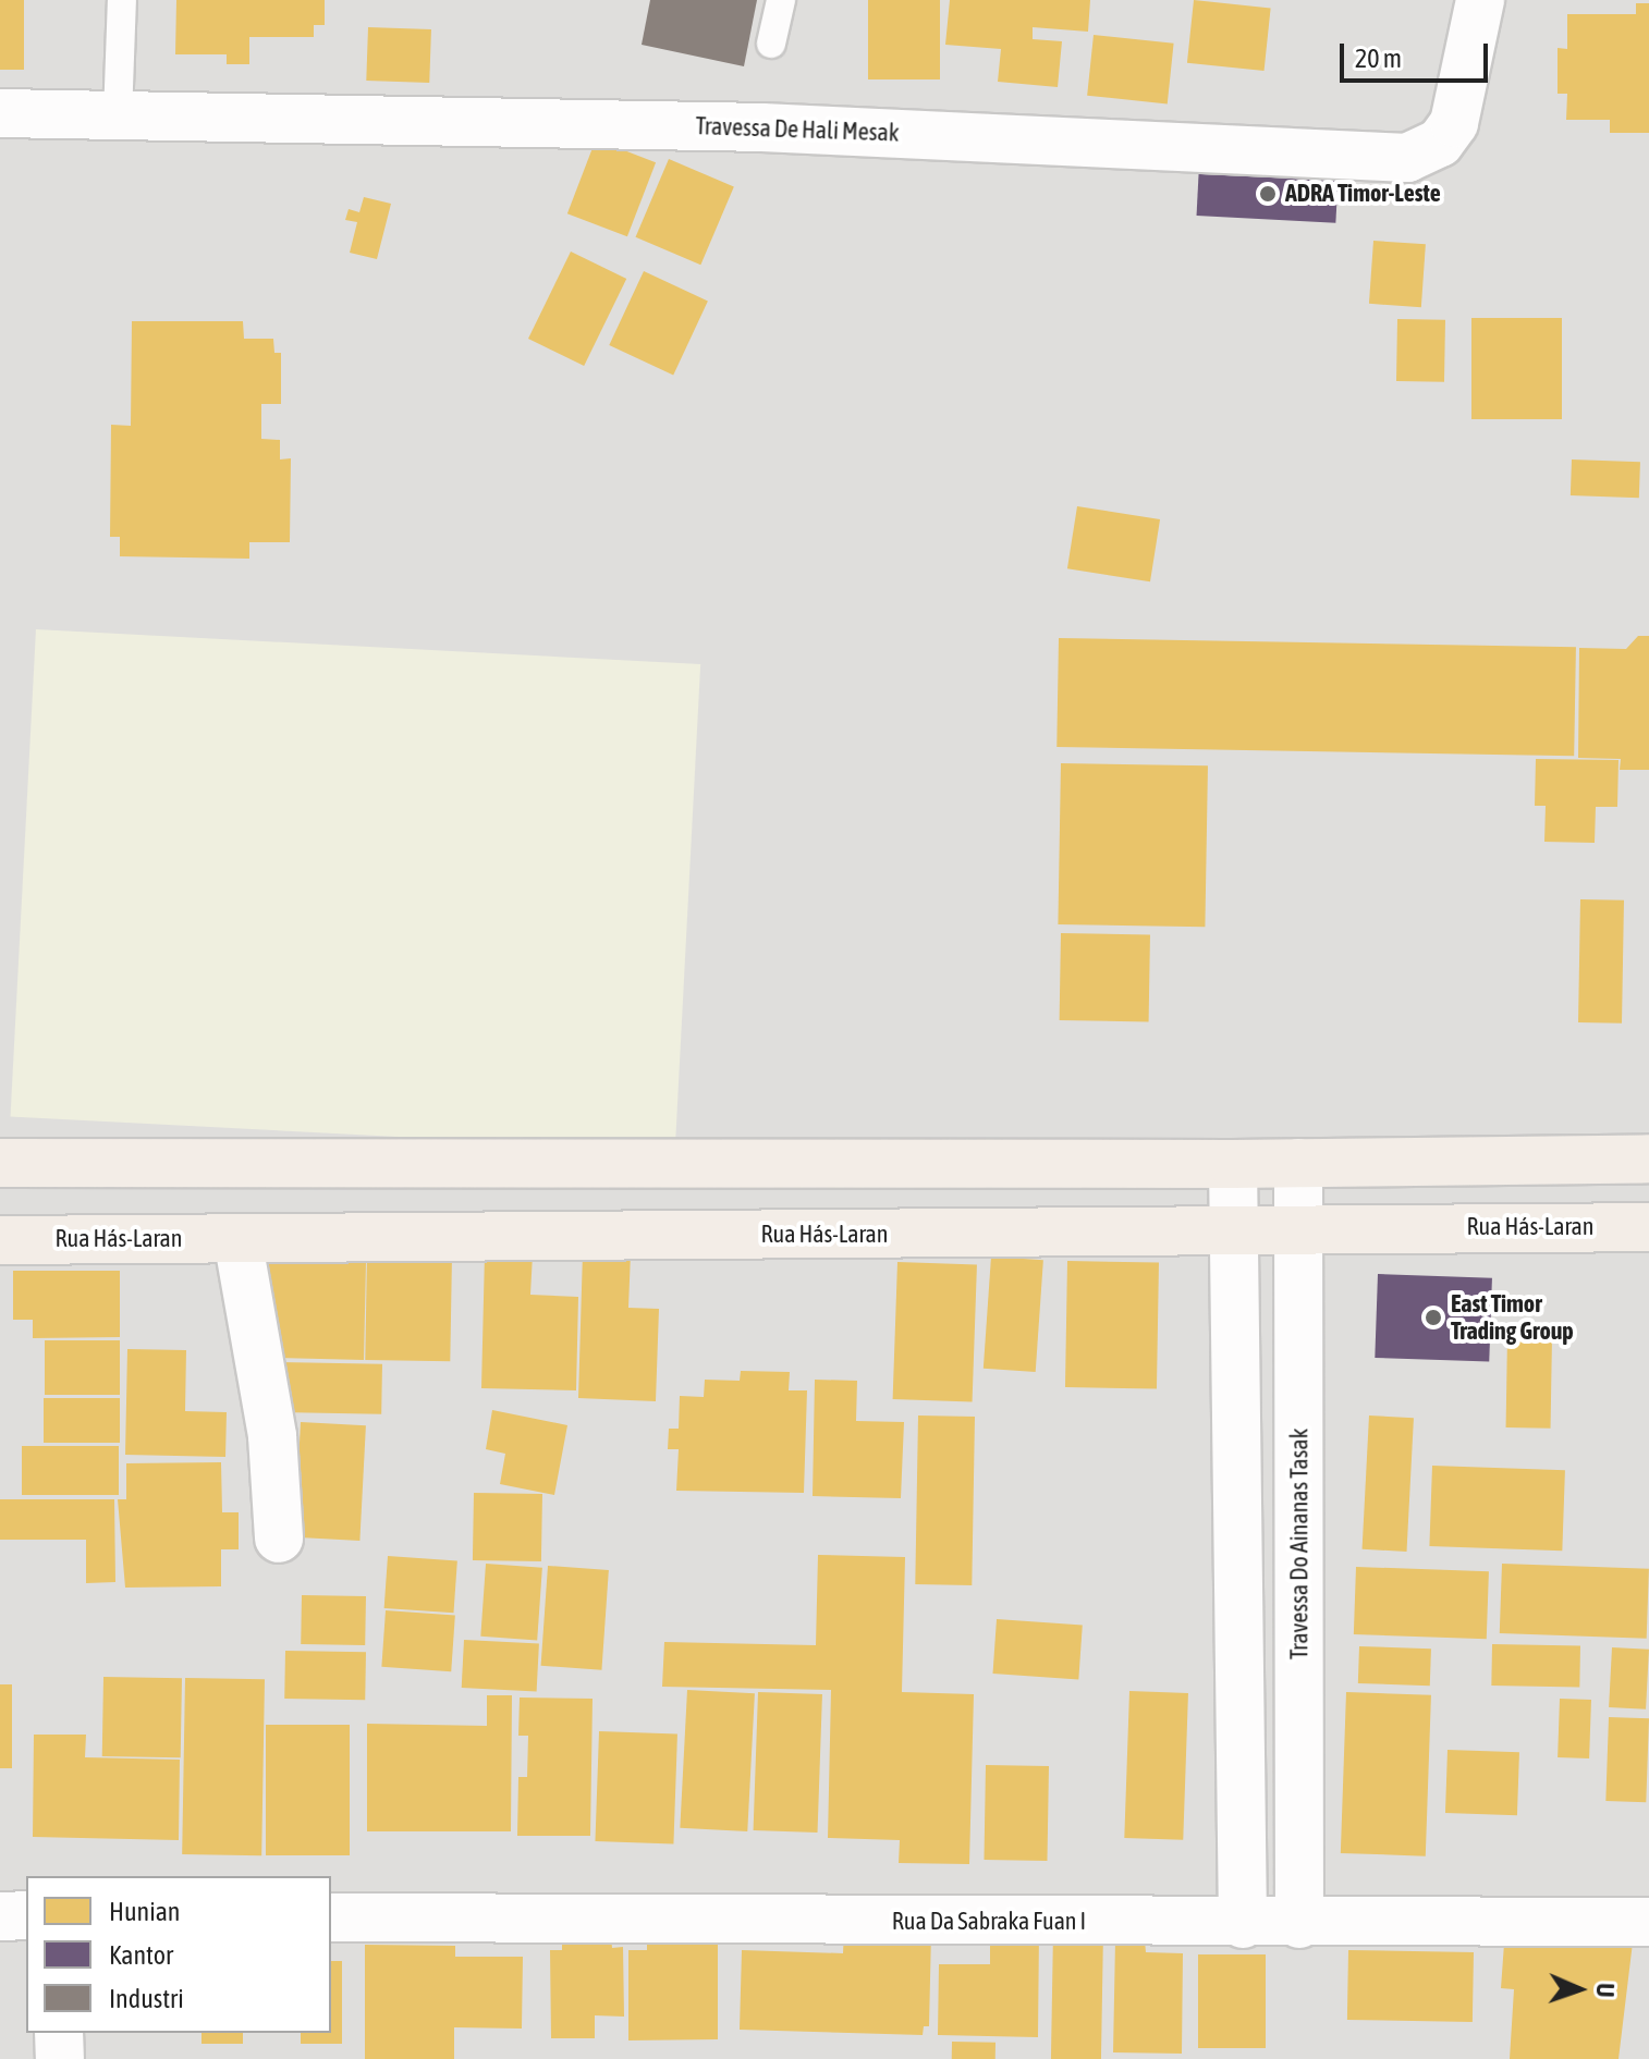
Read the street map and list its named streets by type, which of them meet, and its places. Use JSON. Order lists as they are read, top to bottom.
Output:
{
  "streets": {
    "main road": ["Rua Hás-Laran"],
    "street": ["Travessa De Hali Mesak", "Travessa Do Ainanas Tasak", "Rua Da Sabraka Fuan I"]
  },
  "crossings": [
    ["Rua Hás-Laran", "Travessa Do Ainanas Tasak"],
    ["Travessa Do Ainanas Tasak", "Rua Da Sabraka Fuan I"]
  ],
  "places": ["ADRA Timor-Leste", "East Timor Trading Group"],
  "legend": ["Hunian", "Kantor", "Industri"],
  "scale_bar": "20 m",
  "north": "right"
}
